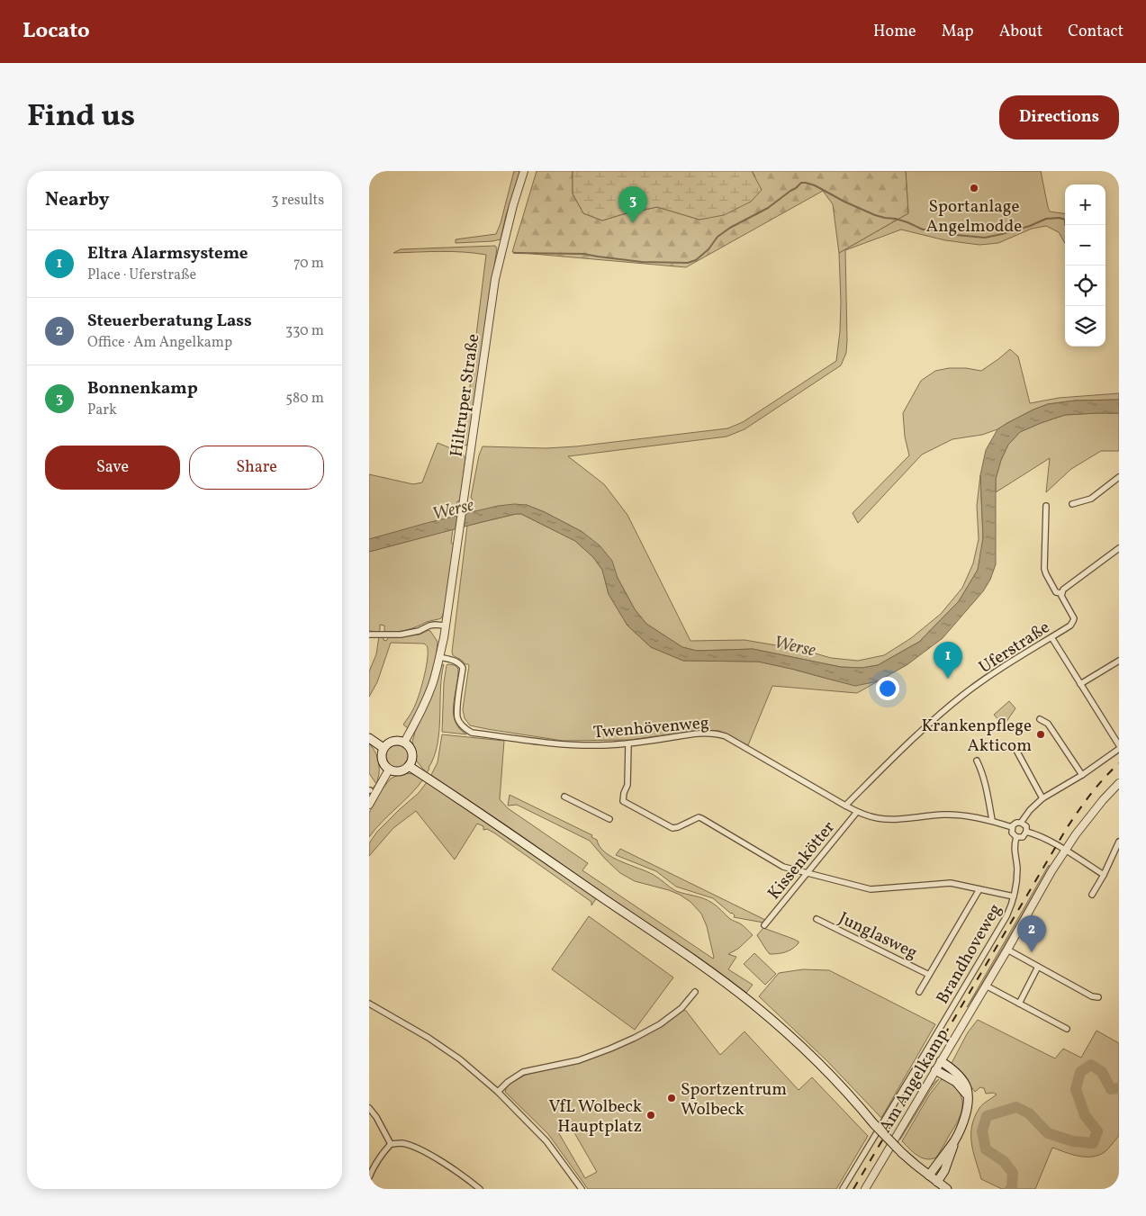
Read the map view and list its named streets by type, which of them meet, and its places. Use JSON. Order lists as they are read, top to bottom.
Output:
{
  "streets": {
    "street": [
      "Hiltruper Straße",
      "Uferstraße",
      "Twenhövenweg",
      "Kissenkötter",
      "Junglasweg",
      "Brandhoveweg",
      "Am Angelkamp"
    ]
  },
  "crossings": [
    ["Hiltruper Straße", "Twenhövenweg"],
    ["Uferstraße", "Twenhövenweg"],
    ["Twenhövenweg", "Kissenkötter"],
    ["Twenhövenweg", "Brandhoveweg"]
  ],
  "water": ["Werse"],
  "places": [
    "Sportanlage Angelmodde",
    "Krankenpflege Akticom",
    "Sportzentrum Wolbeck",
    "VfL Wolbeck Hauptplatz"
  ],
  "page": {
    "header": "Locato",
    "nav": [
      "Home",
      "Map",
      "About",
      "Contact"
    ],
    "title": "Find us",
    "buttons": [
      "Directions",
      ["Save", "Share"]
    ],
    "heading": ["Nearby", "3 results"],
    "map_buttons": ["+", "−"],
    "pins": ["3", "1", "2"],
    "list": [
      {
        "mark": "1",
        "name": "Eltra Alarmsysteme",
        "note": "Place · Uferstraße",
        "value": "70 m"
      },
      {
        "mark": "2",
        "name": "Steuerberatung Lass",
        "note": "Office · Am Angelkamp",
        "value": "330 m"
      },
      {
        "mark": "3",
        "name": "Bonnenkamp",
        "note": "Park",
        "value": "580 m"
      }
    ]
  }
}
